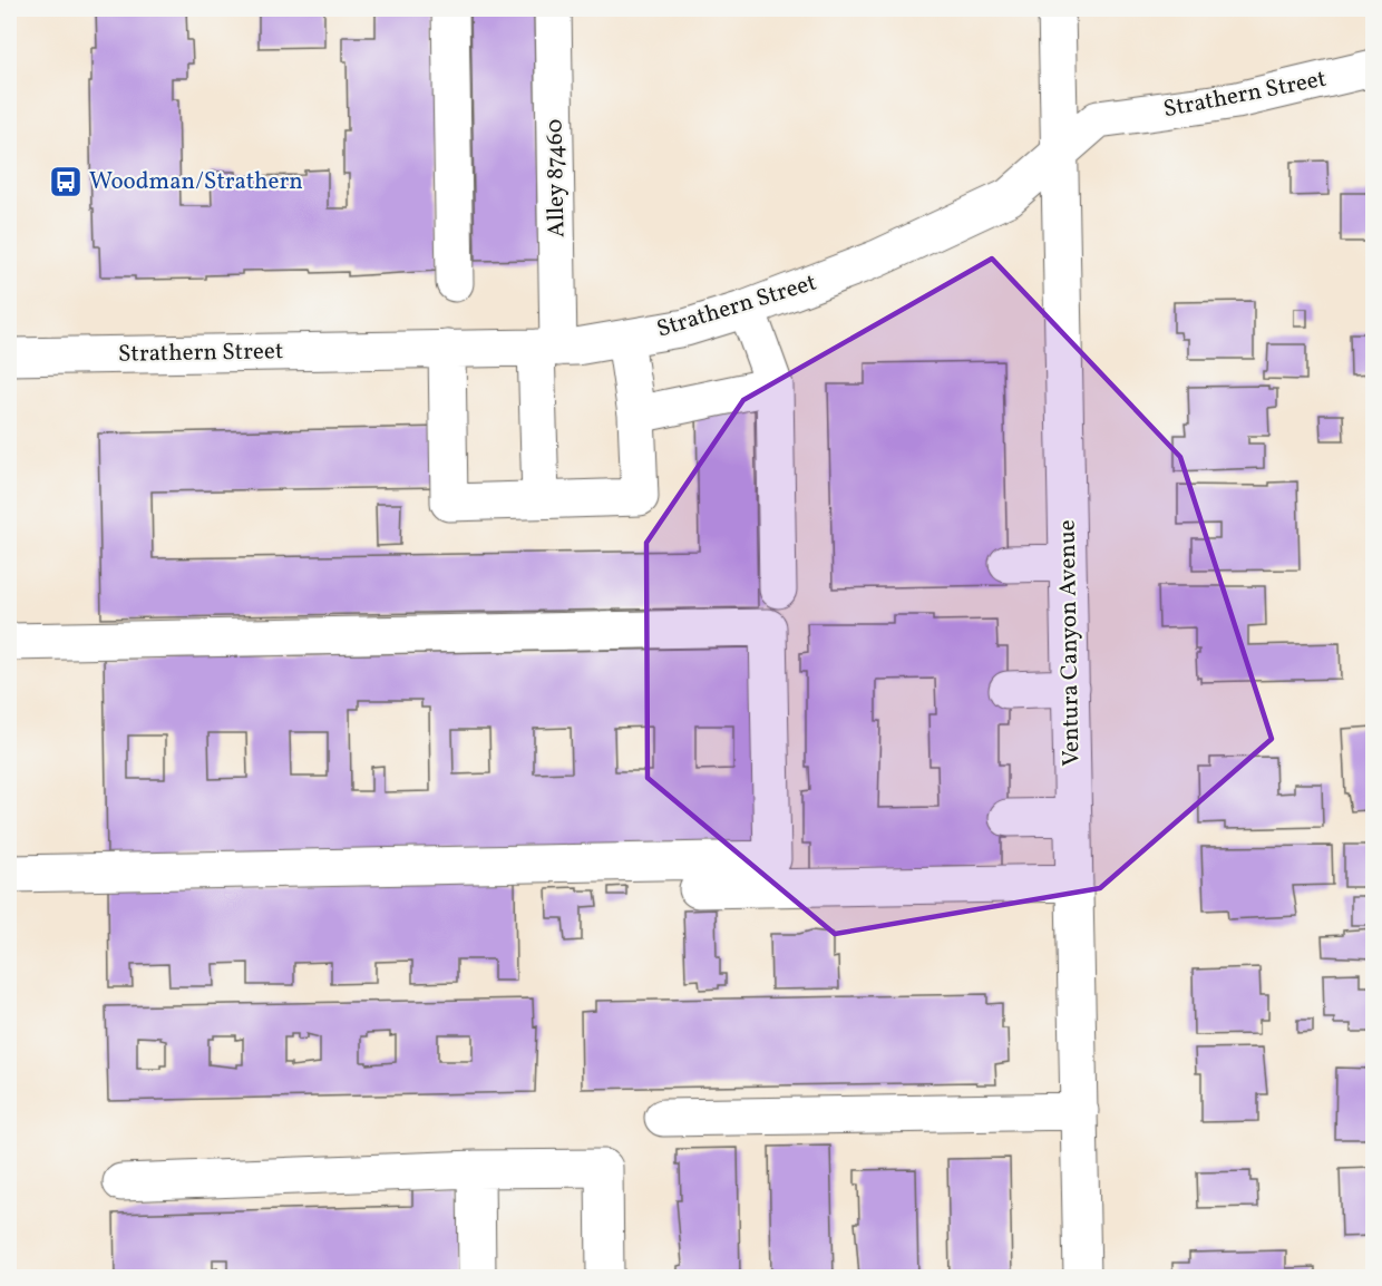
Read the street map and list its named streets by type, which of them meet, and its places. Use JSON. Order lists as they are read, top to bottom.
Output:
{
  "streets": {
    "street": ["Strathern Street", "Alley 87460", "Ventura Canyon Avenue"]
  },
  "crossings": [
    ["Strathern Street", "Alley 87460"],
    ["Strathern Street", "Ventura Canyon Avenue"]
  ],
  "places": {
    "bus stop": ["Woodman/Strathern"]
  }
}
